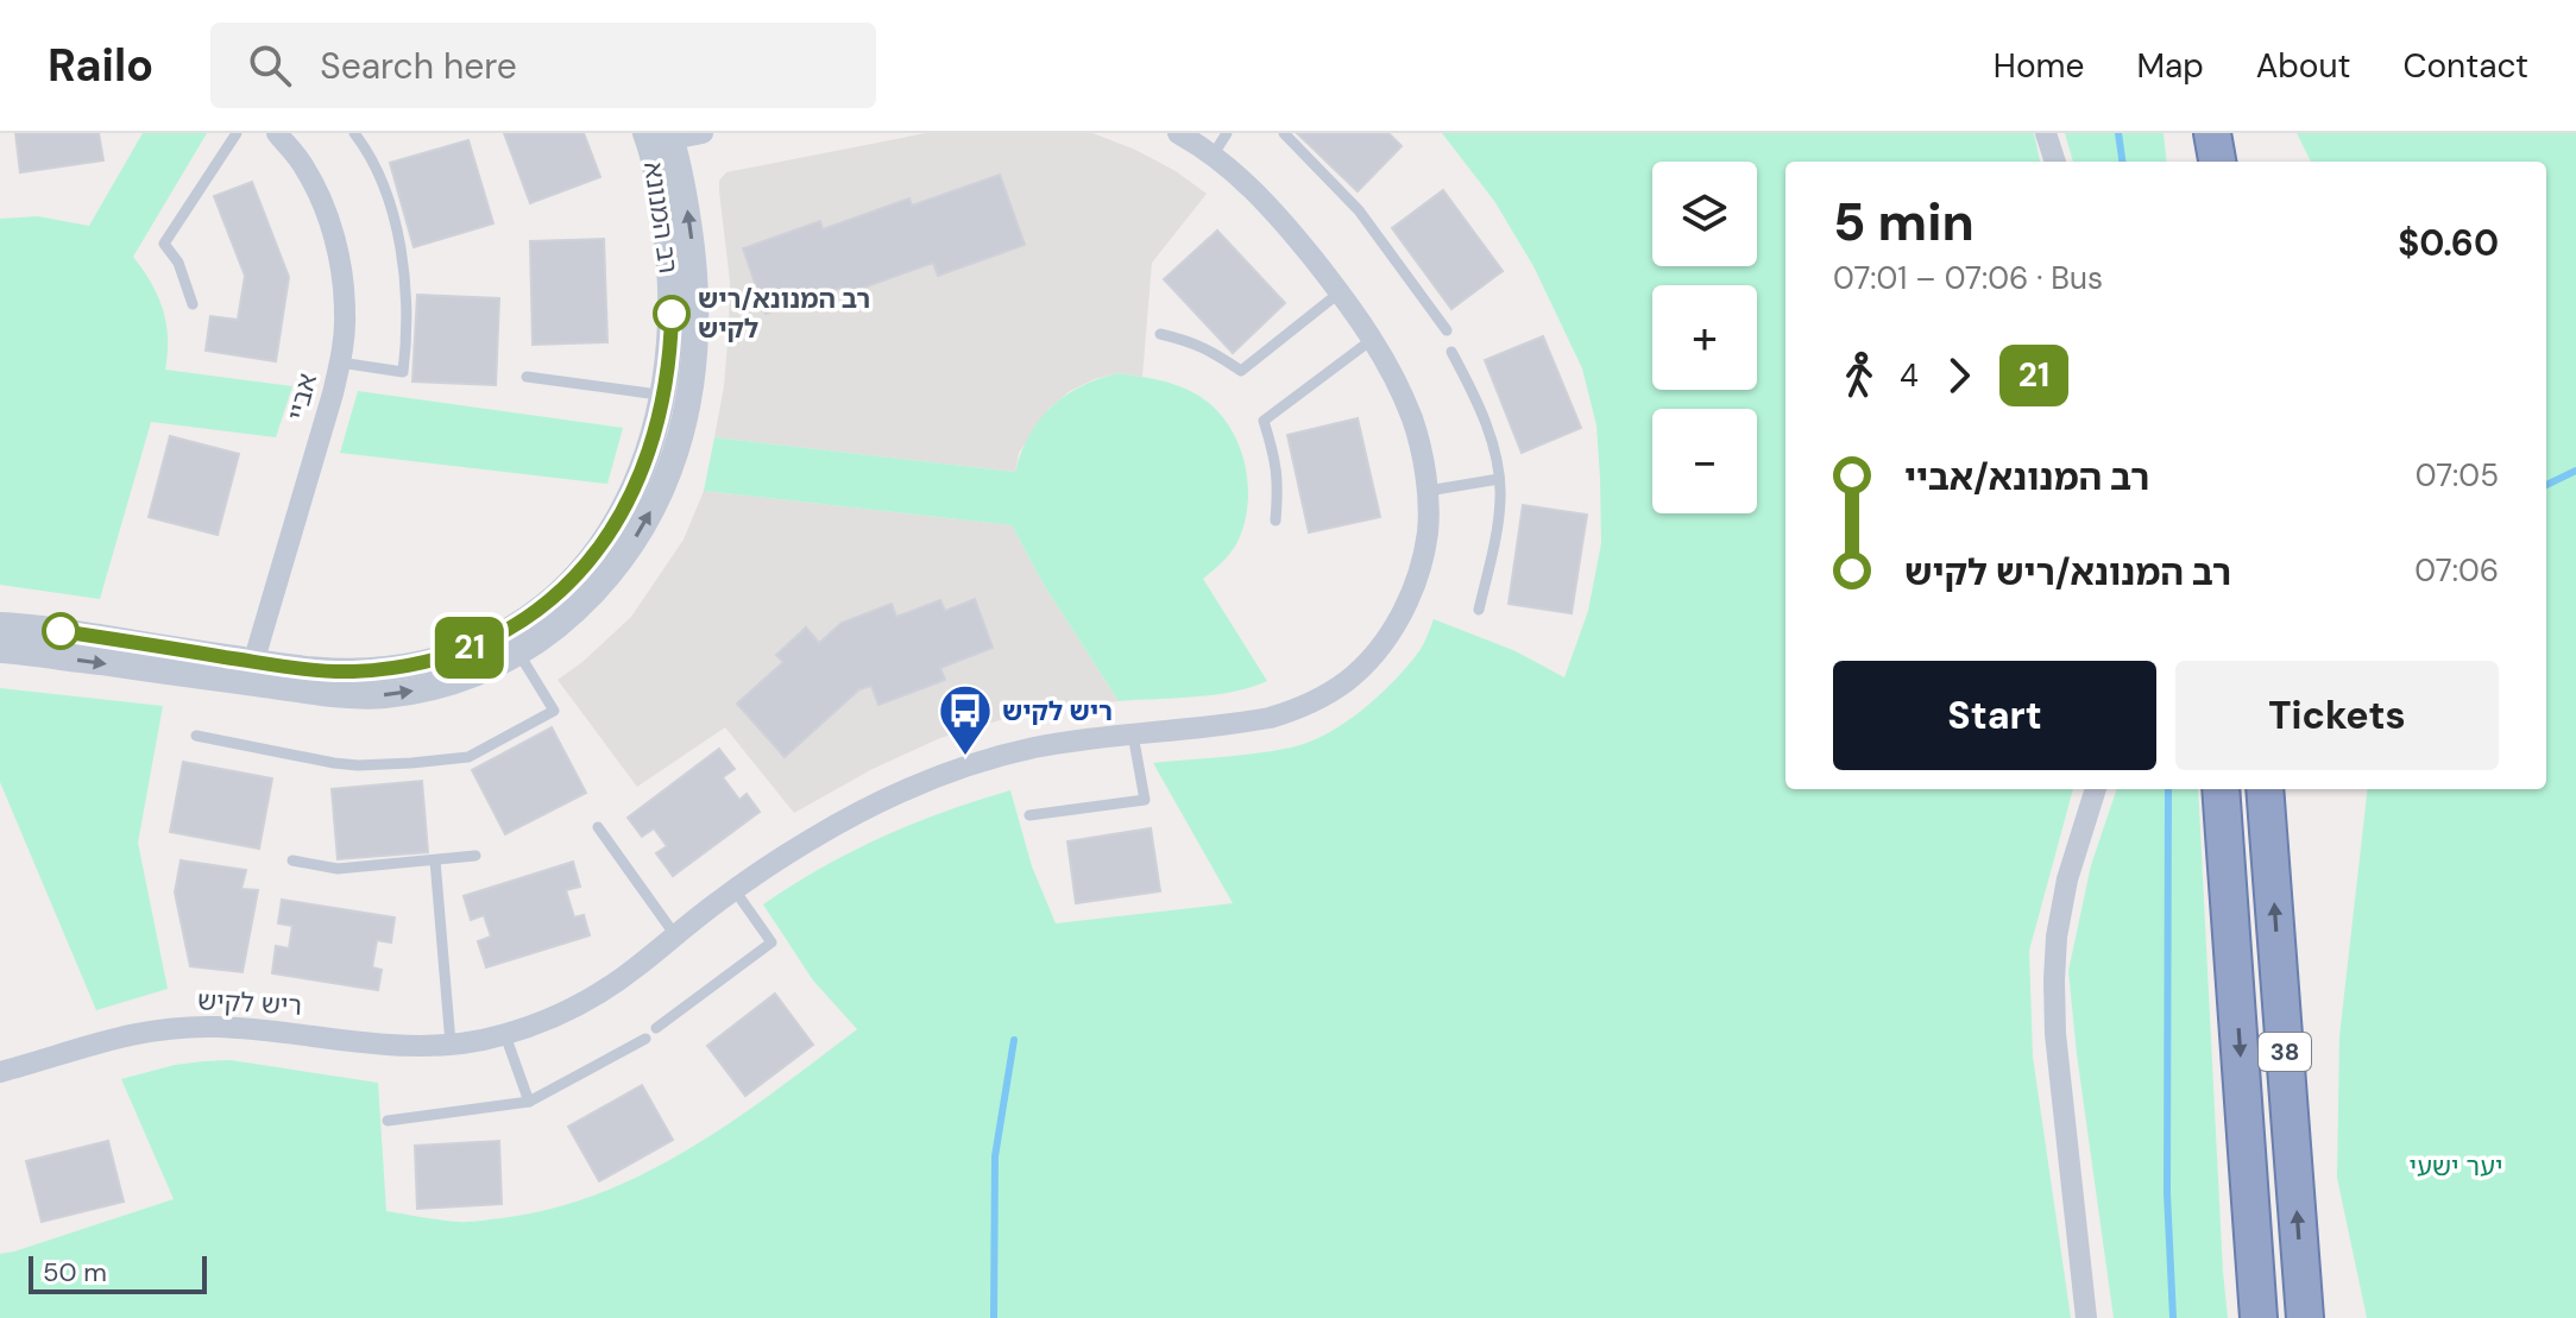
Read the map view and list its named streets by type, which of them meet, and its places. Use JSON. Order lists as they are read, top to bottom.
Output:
{
  "streets": {
    "highway": ["38"],
    "street": ["רב המנונא", "אביי", "ריש לקיש"]
  },
  "crossings": [
    ["רב המנונא", "אביי"]
  ],
  "parks": ["יער ישעי"],
  "places": {
    "other": ["רב המנונא/ריש לקיש"],
    "bus stop": ["ריש לקיש"]
  },
  "lines": ["bus line 21"],
  "scale_bar": "50 m",
  "page": {
    "header": "Railo",
    "search": "Search here",
    "nav": [
      "Home",
      "Map",
      "About",
      "Contact"
    ],
    "on_map": "21",
    "map_buttons": ["+", "−"],
    "heading": ["5 min", "07:01 – 07:06 · Bus", "$0.60"],
    "legs": ["4", "21"],
    "list": [
      {
        "name": "רב המנונא/אביי",
        "value": "07:05"
      },
      {
        "name": "רב המנונא/ריש לקיש",
        "value": "07:06"
      }
    ],
    "buttons": ["Start", "Tickets"],
    "scale": "50 m"
  }
}
